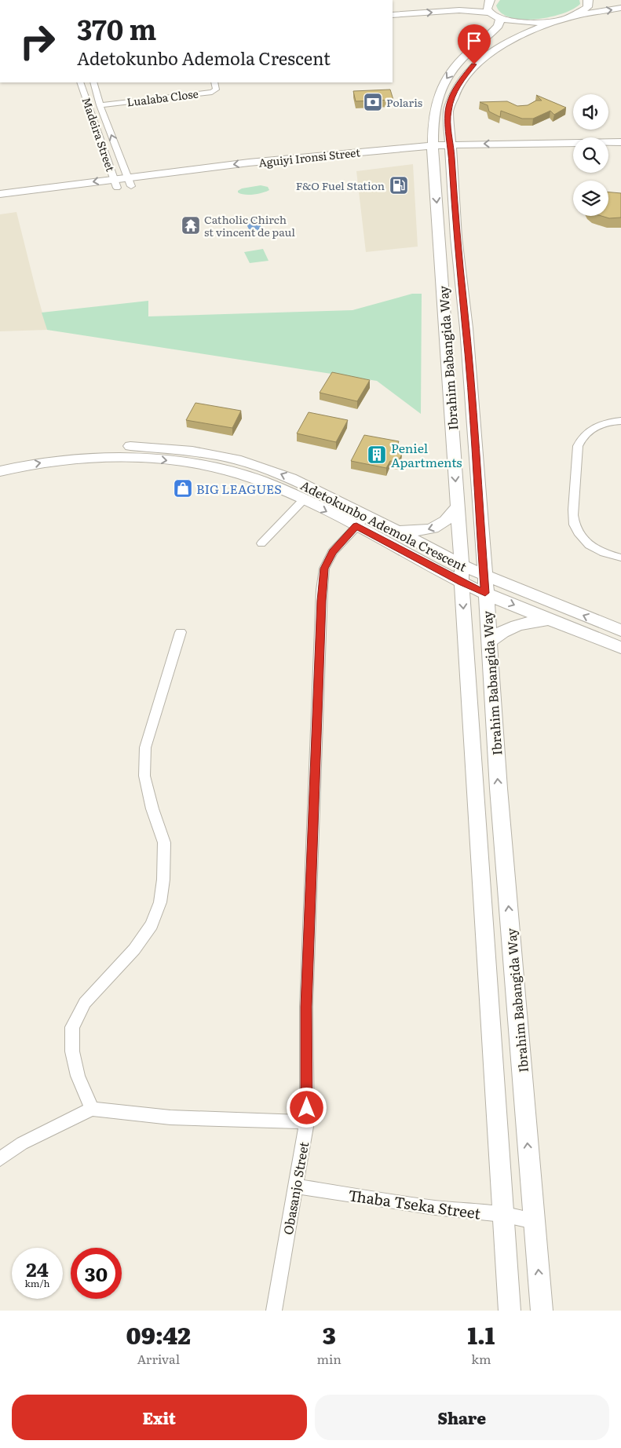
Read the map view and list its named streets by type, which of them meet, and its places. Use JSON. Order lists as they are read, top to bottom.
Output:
{
  "streets": {
    "main road": ["Aguiyi Ironsi Street", "Ibrahim Babangida Way", "Adetokunbo Ademola Crescent"],
    "street": [
      "Lualaba Close",
      "Madeira Street",
      "Obasanjo Street",
      "Thaba Tseka Street"
    ]
  },
  "crossings": [
    ["Madeira Street", "Aguiyi Ironsi Street"],
    ["Aguiyi Ironsi Street", "Ibrahim Babangida Way"],
    ["Ibrahim Babangida Way", "Adetokunbo Ademola Crescent"],
    ["Ibrahim Babangida Way", "Thaba Tseka Street"],
    ["Adetokunbo Ademola Crescent", "Obasanjo Street"],
    ["Obasanjo Street", "Thaba Tseka Street"]
  ],
  "places": {
    "bank": ["Polaris"],
    "fuel station": ["F&O Fuel Station"],
    "temple": ["Catholic Chirch st vincent de paul"],
    "building": ["Peniel Apartments"],
    "shop": ["BIG LEAGUES"]
  },
  "page": {
    "turn": ["370 m", "Adetokunbo Ademola Crescent"],
    "speed": "24 km/h",
    "limit": "30",
    "eta": [
      "09:42",
      "Arrival",
      "3",
      "min",
      "1.1",
      "km"
    ],
    "buttons": ["Exit", "Share"]
  }
}
